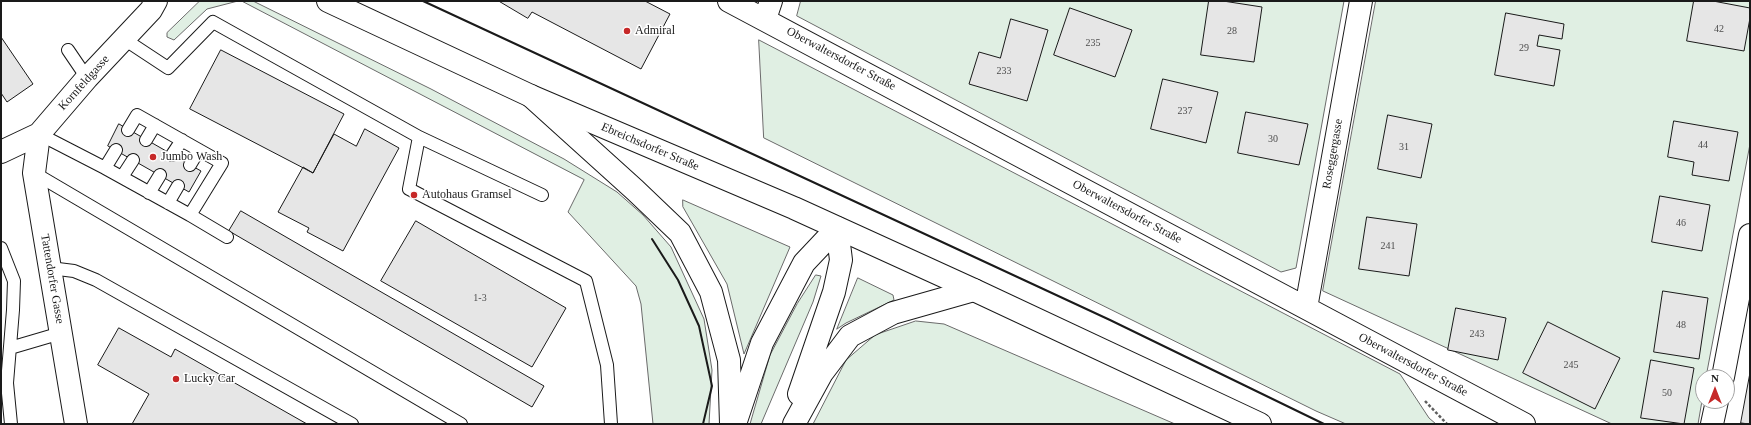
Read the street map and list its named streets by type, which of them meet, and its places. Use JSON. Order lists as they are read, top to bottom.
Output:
{
  "streets": {
    "main road": [
      "Oberwaltersdorfer Straße",
      "Kornfeldgasse",
      "Ebreichsdorfer Straße",
      "Roseggergasse",
      "Tattendorfer Gasse"
    ]
  },
  "crossings": [
    ["Oberwaltersdorfer Straße", "Roseggergasse"],
    ["Kornfeldgasse", "Tattendorfer Gasse"]
  ],
  "places": [
    "Admiral",
    "Jumbo Wash",
    "Autohaus Gramsel",
    "Lucky Car"
  ],
  "house_numbers": [
    "42",
    "28",
    "235",
    "29",
    "233",
    "237",
    "30",
    "44",
    "31",
    "46",
    "241",
    "1-3",
    "48",
    "243",
    "245",
    "50"
  ],
  "north": "top"
}
